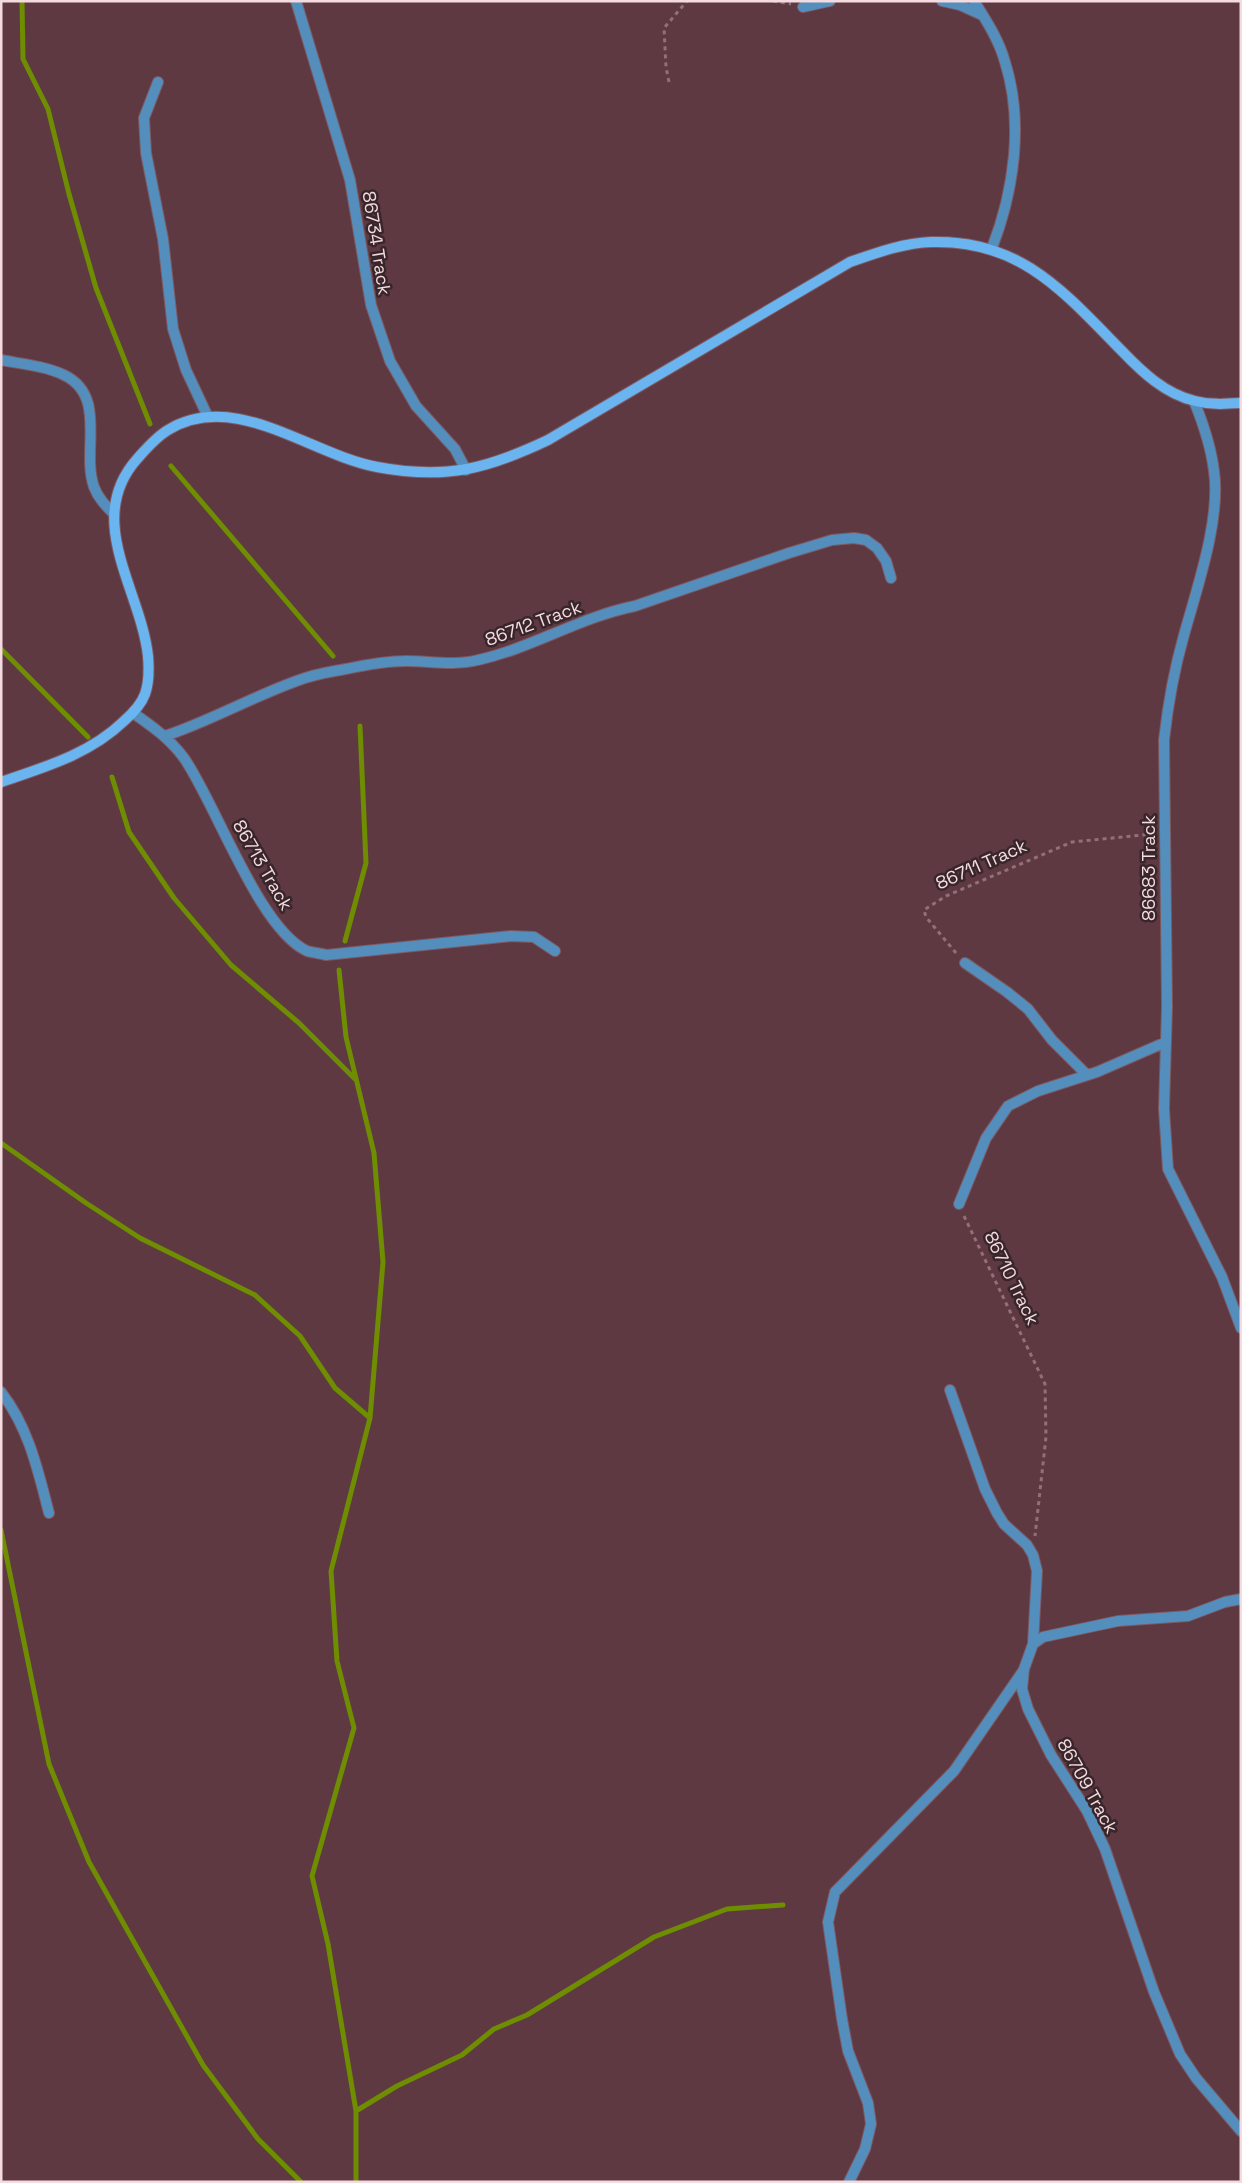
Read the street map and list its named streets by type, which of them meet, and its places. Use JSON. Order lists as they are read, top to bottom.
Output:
{
  "streets": {
    "street": [
      "86734 Track",
      "86712 Track",
      "86713 Track",
      "86683 Track",
      "86709 Track"
    ],
    "path": ["86711 Track", "86710 Track"]
  },
  "crossings": [
    ["86712 Track", "86713 Track"],
    ["86711 Track", "86683 Track"]
  ]
}
